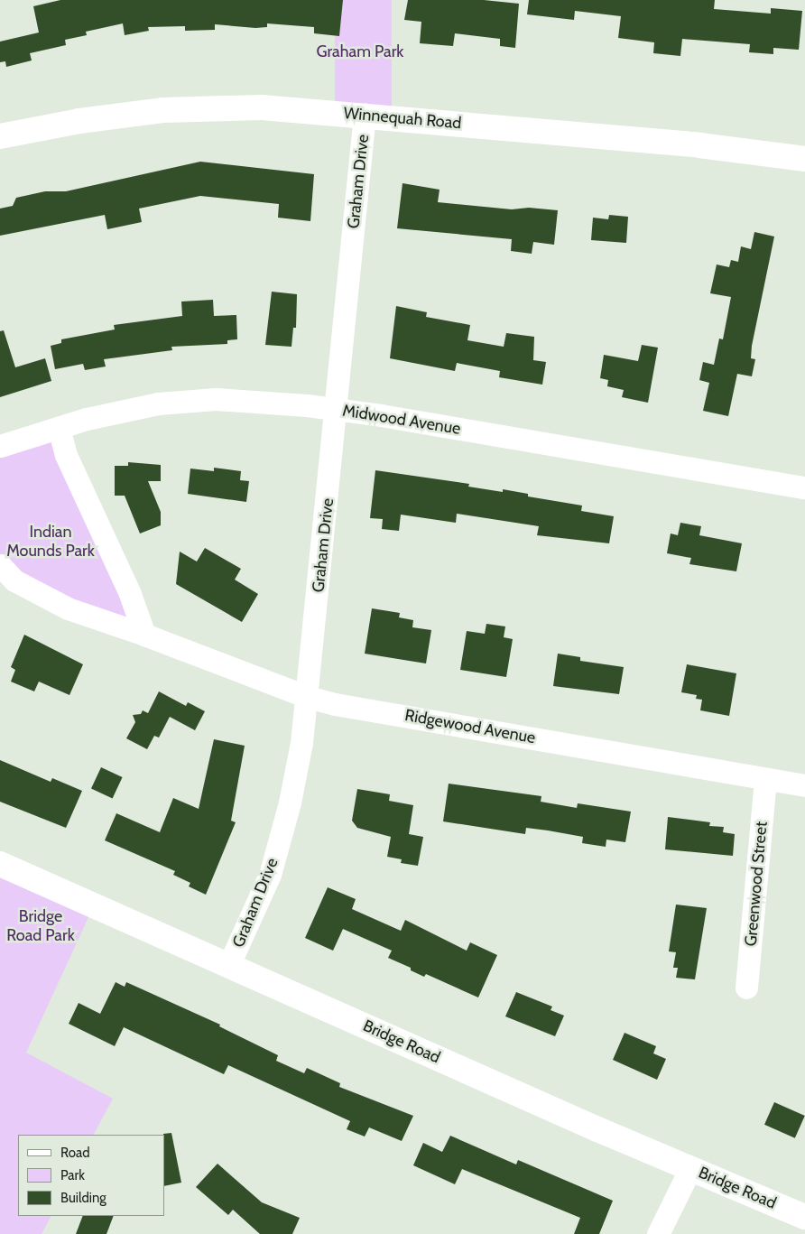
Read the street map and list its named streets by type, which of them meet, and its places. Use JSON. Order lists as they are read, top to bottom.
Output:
{
  "streets": {
    "street": [
      "Winnequah Road",
      "Graham Drive",
      "Midwood Avenue",
      "Ridgewood Avenue",
      "Greenwood Street",
      "Bridge Road"
    ]
  },
  "crossings": [
    ["Winnequah Road", "Graham Drive"],
    ["Graham Drive", "Midwood Avenue"],
    ["Graham Drive", "Ridgewood Avenue"],
    ["Graham Drive", "Bridge Road"],
    ["Ridgewood Avenue", "Greenwood Street"]
  ],
  "parks": ["Graham Park", "Indian Mounds Park", "Bridge Road Park"],
  "legend": ["Road", "Park", "Building"]
}
